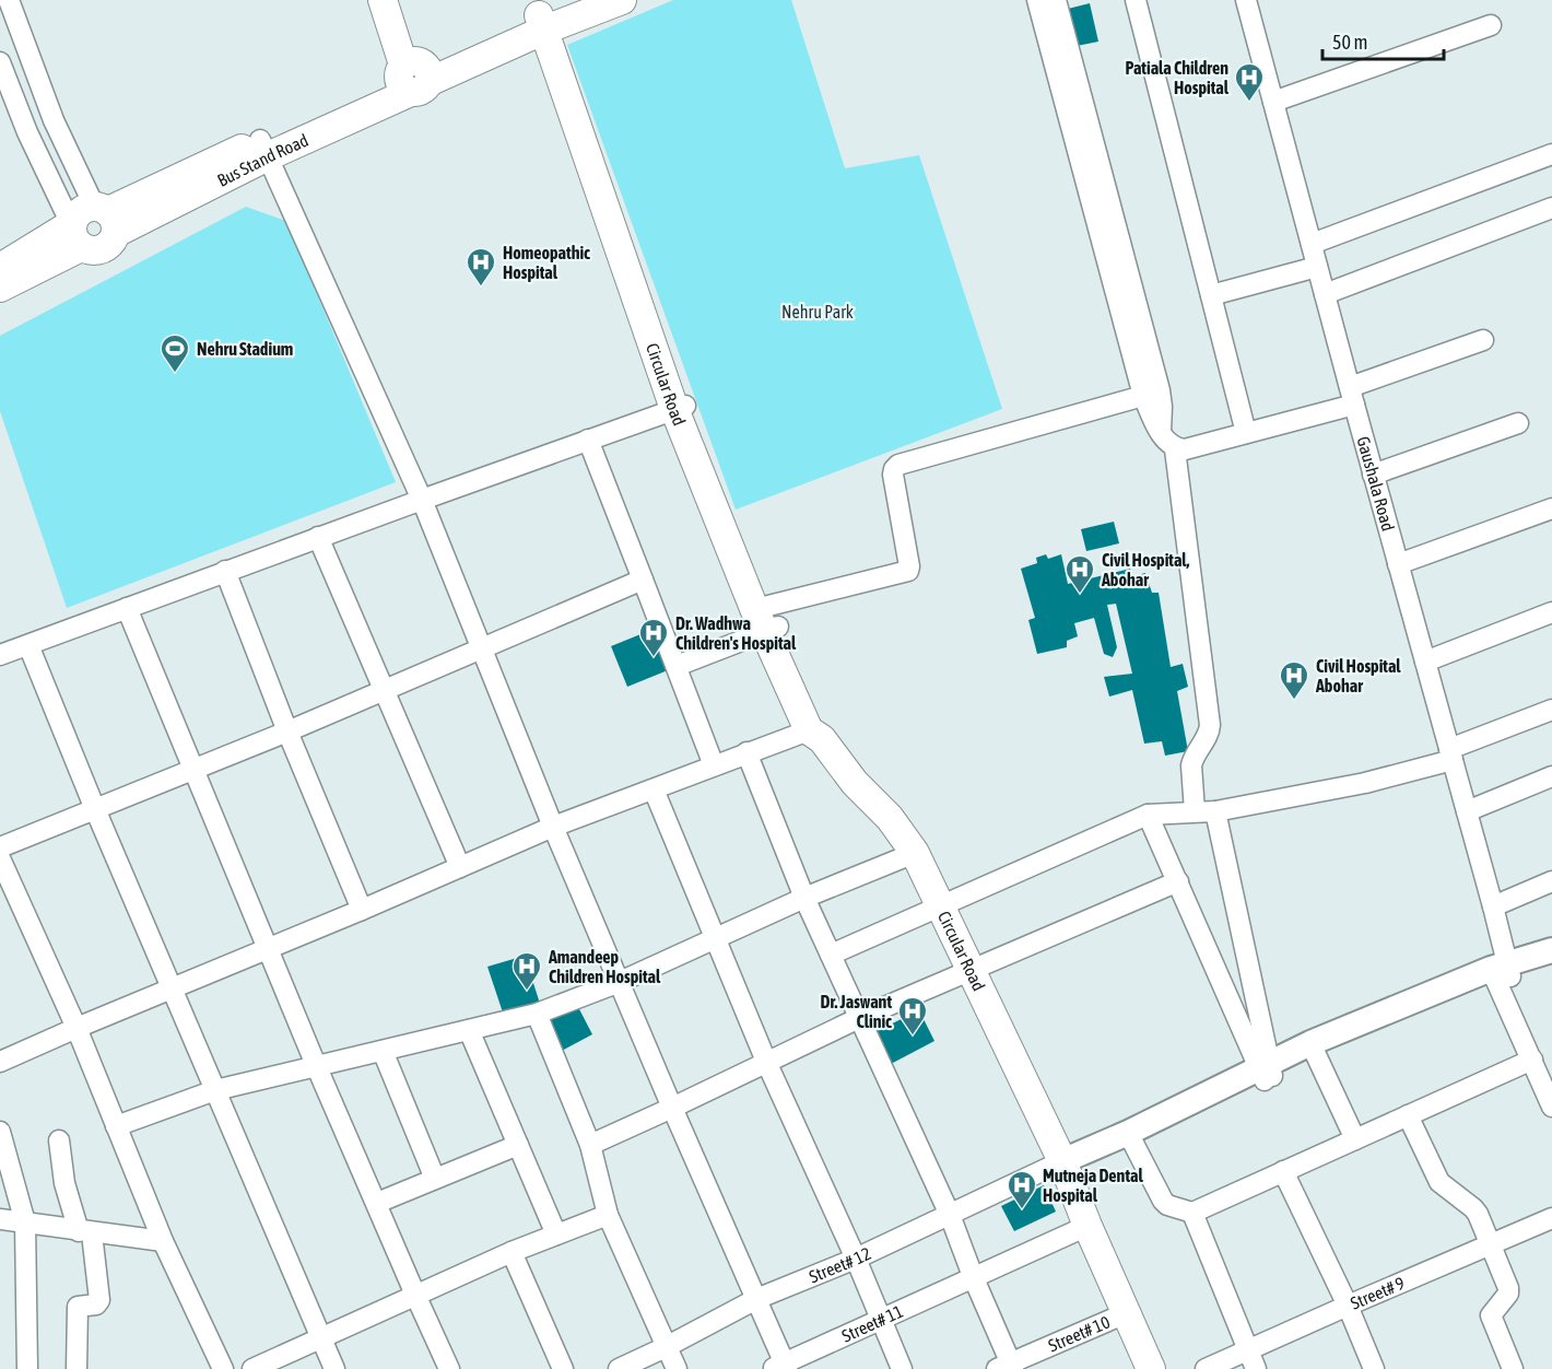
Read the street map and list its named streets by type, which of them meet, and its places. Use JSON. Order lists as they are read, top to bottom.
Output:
{
  "streets": {
    "main road": ["Bus Stand Road", "Circular Road"],
    "street": [
      "Gaushala Road",
      "Street# 12",
      "Street# 9",
      "Street# 11",
      "Street# 10"
    ]
  },
  "crossings": [
    ["Bus Stand Road", "Circular Road"],
    ["Circular Road", "Street# 12"],
    ["Circular Road", "Street# 11"],
    ["Circular Road", "Street# 10"]
  ],
  "parks": ["Nehru Park"],
  "places": {
    "hospital": [
      "Patiala Children Hospital",
      "Homeopathic Hospital",
      "Civil Hospital, Abohar",
      "Dr. Wadhwa Children's Hospital",
      "Civil Hospital Abohar",
      "Amandeep Children Hospital",
      "Dr. Jaswant Clinic",
      "Mutneja Dental Hospital"
    ],
    "sports": ["Nehru Stadium"]
  },
  "scale_bar": "50 m"
}
